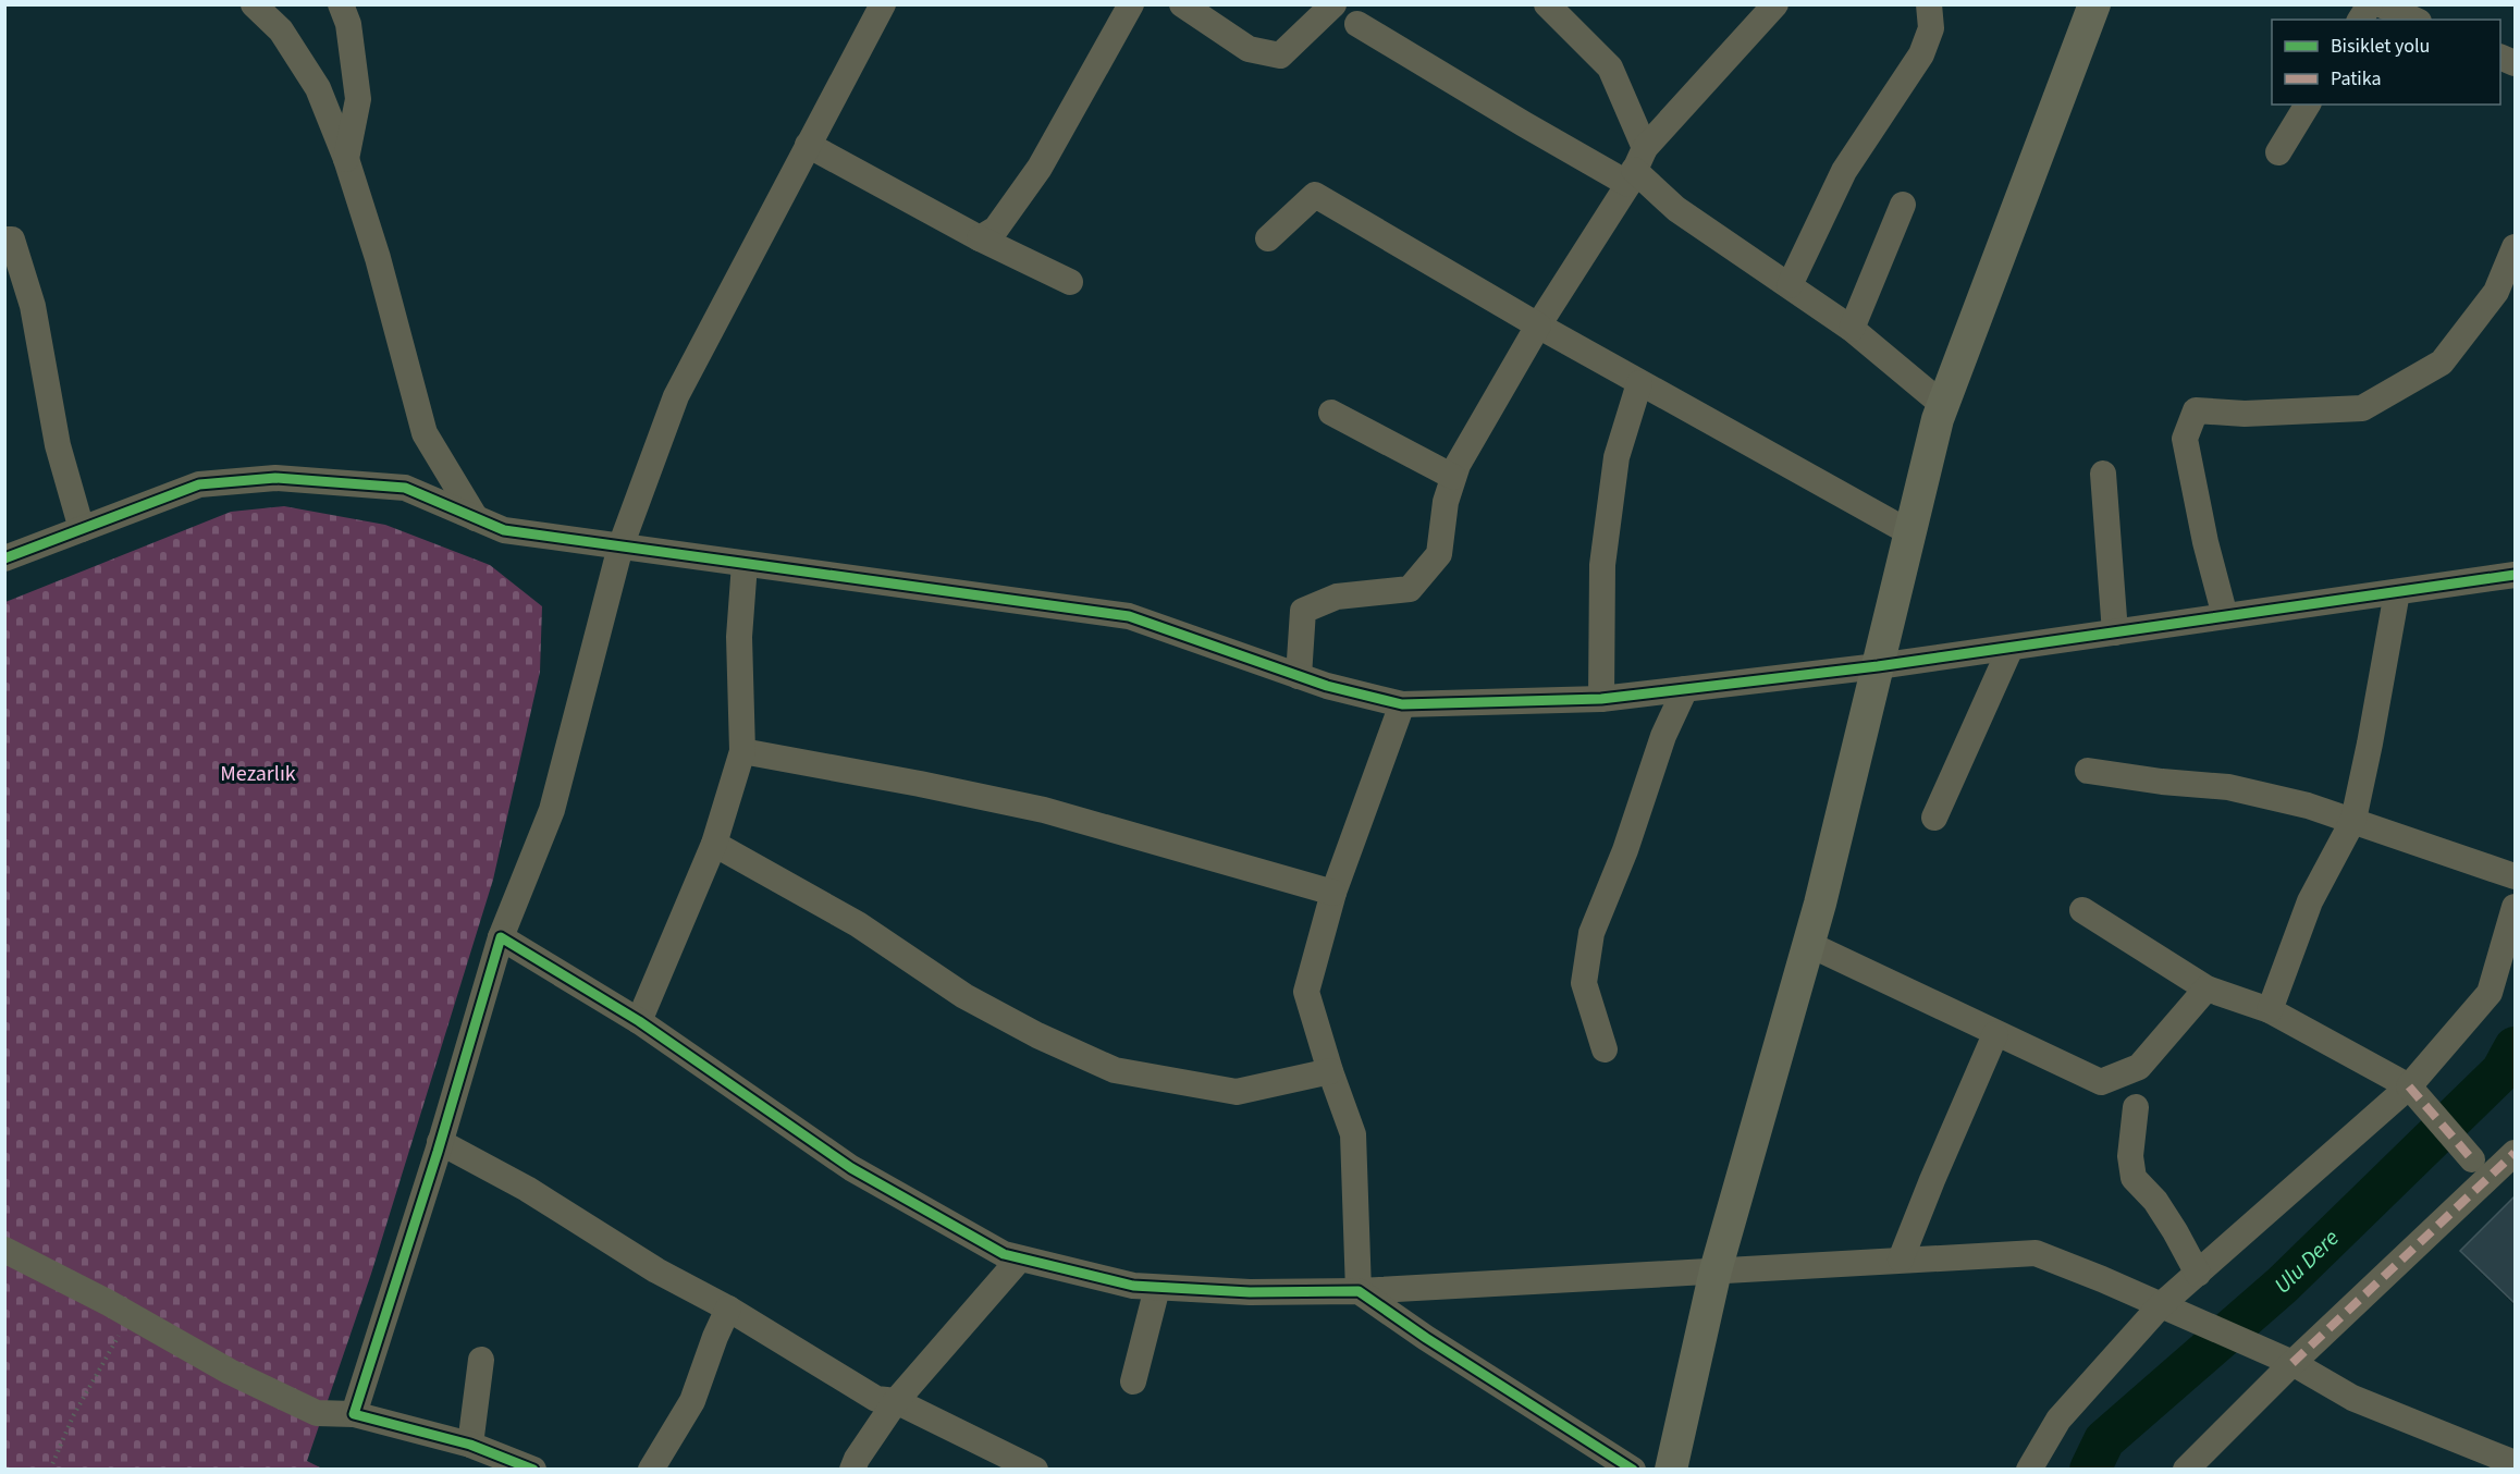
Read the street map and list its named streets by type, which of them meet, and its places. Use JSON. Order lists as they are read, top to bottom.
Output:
{
  "water": ["Ulu Dere"],
  "parks": ["Mezarlık"],
  "legend": ["Bisiklet yolu", "Patika"]
}
